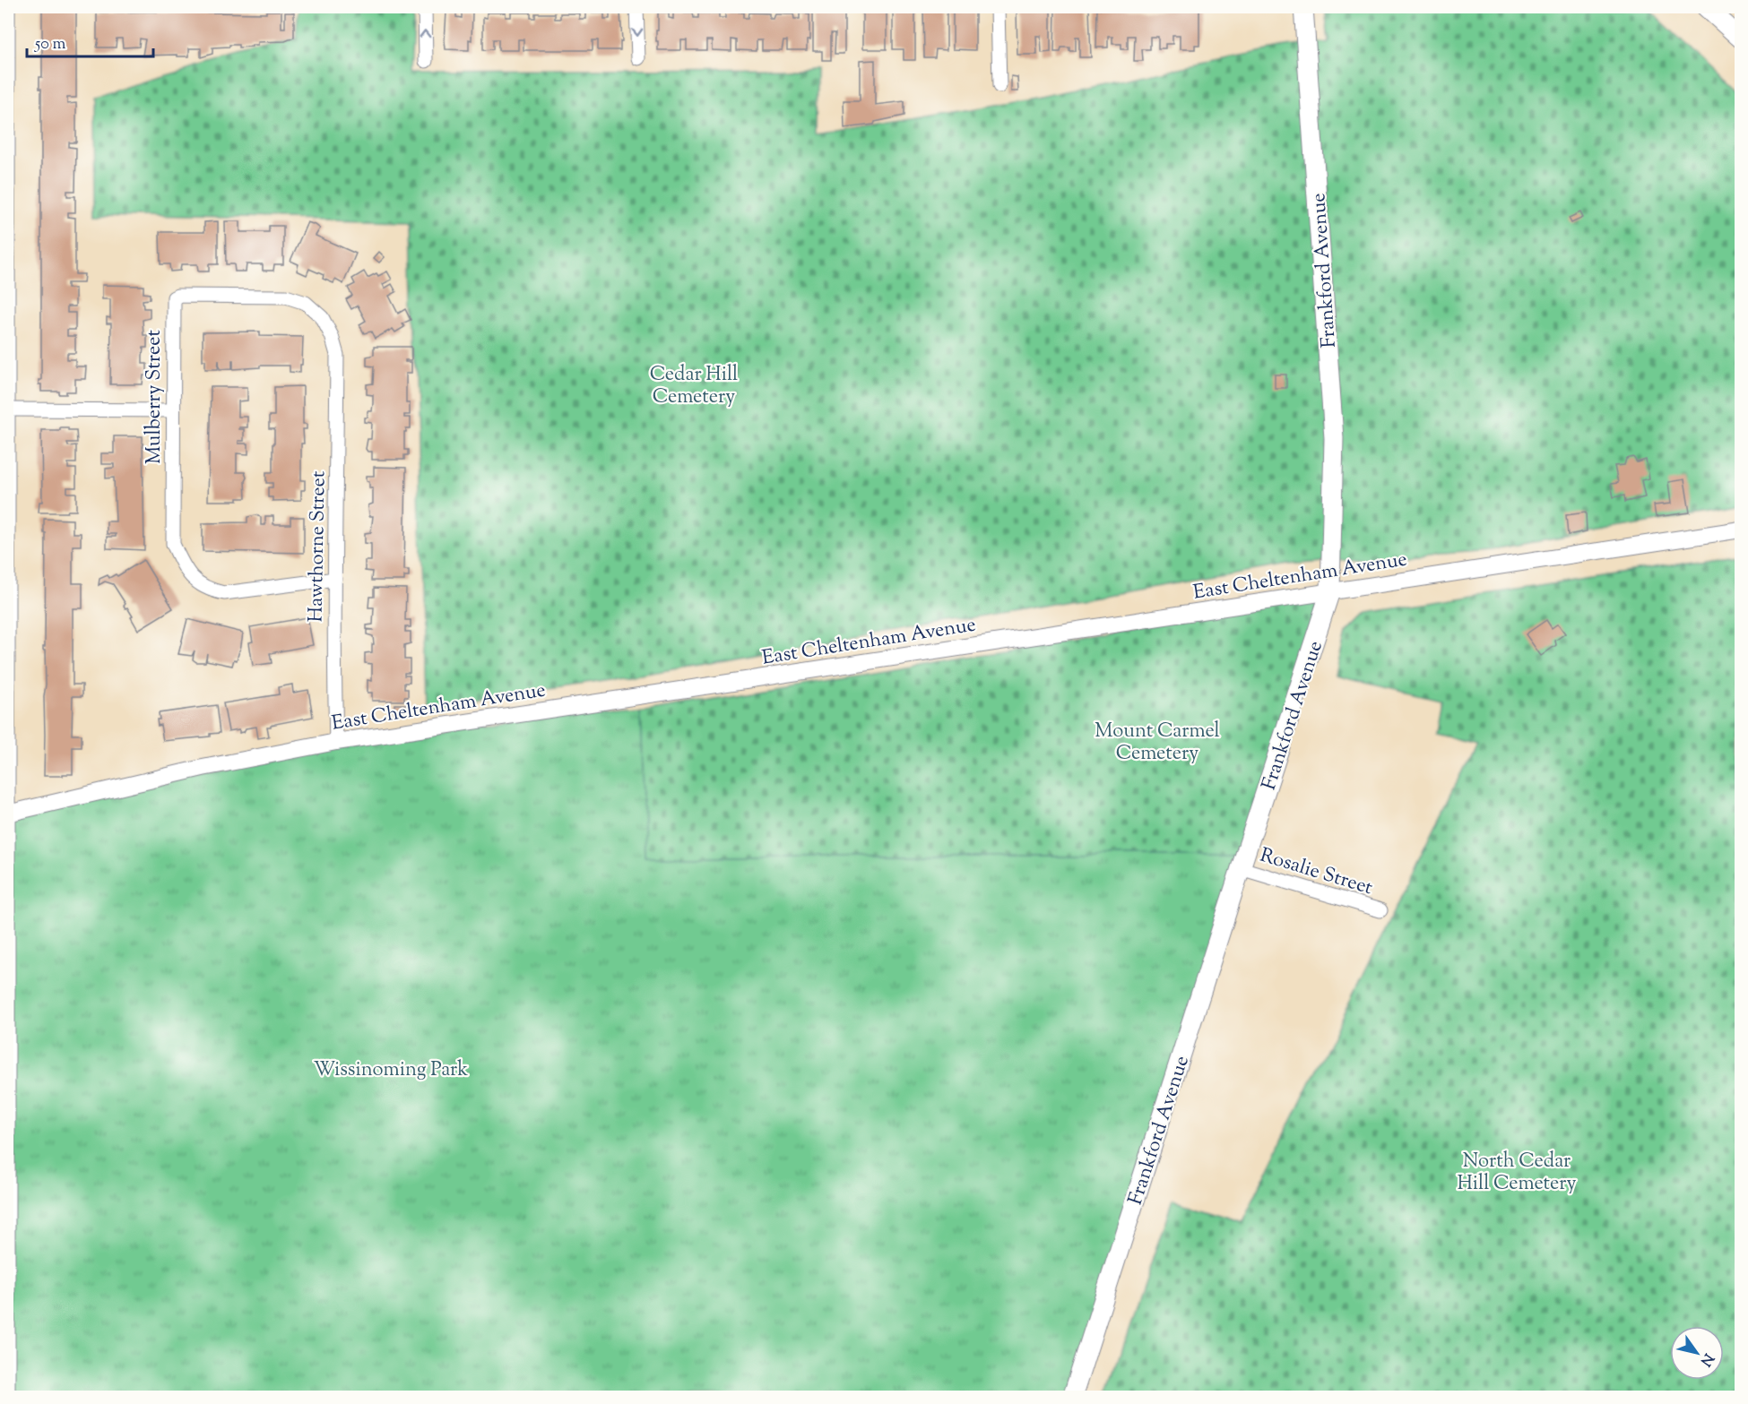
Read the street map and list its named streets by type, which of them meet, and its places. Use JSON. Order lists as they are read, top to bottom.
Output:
{
  "streets": {
    "main road": ["Frankford Avenue"],
    "street": [
      "Mulberry Street",
      "Hawthorne Street",
      "East Cheltenham Avenue",
      "Rosalie Street"
    ]
  },
  "crossings": [
    ["Frankford Avenue", "East Cheltenham Avenue"],
    ["Frankford Avenue", "Rosalie Street"],
    ["Mulberry Street", "Hawthorne Street"],
    ["Hawthorne Street", "East Cheltenham Avenue"]
  ],
  "parks": [
    "Cedar Hill Cemetery",
    "Mount Carmel Cemetery",
    "Wissinoming Park",
    "North Cedar Hill Cemetery"
  ],
  "scale_bar": "50 m",
  "north": "bottom right"
}
